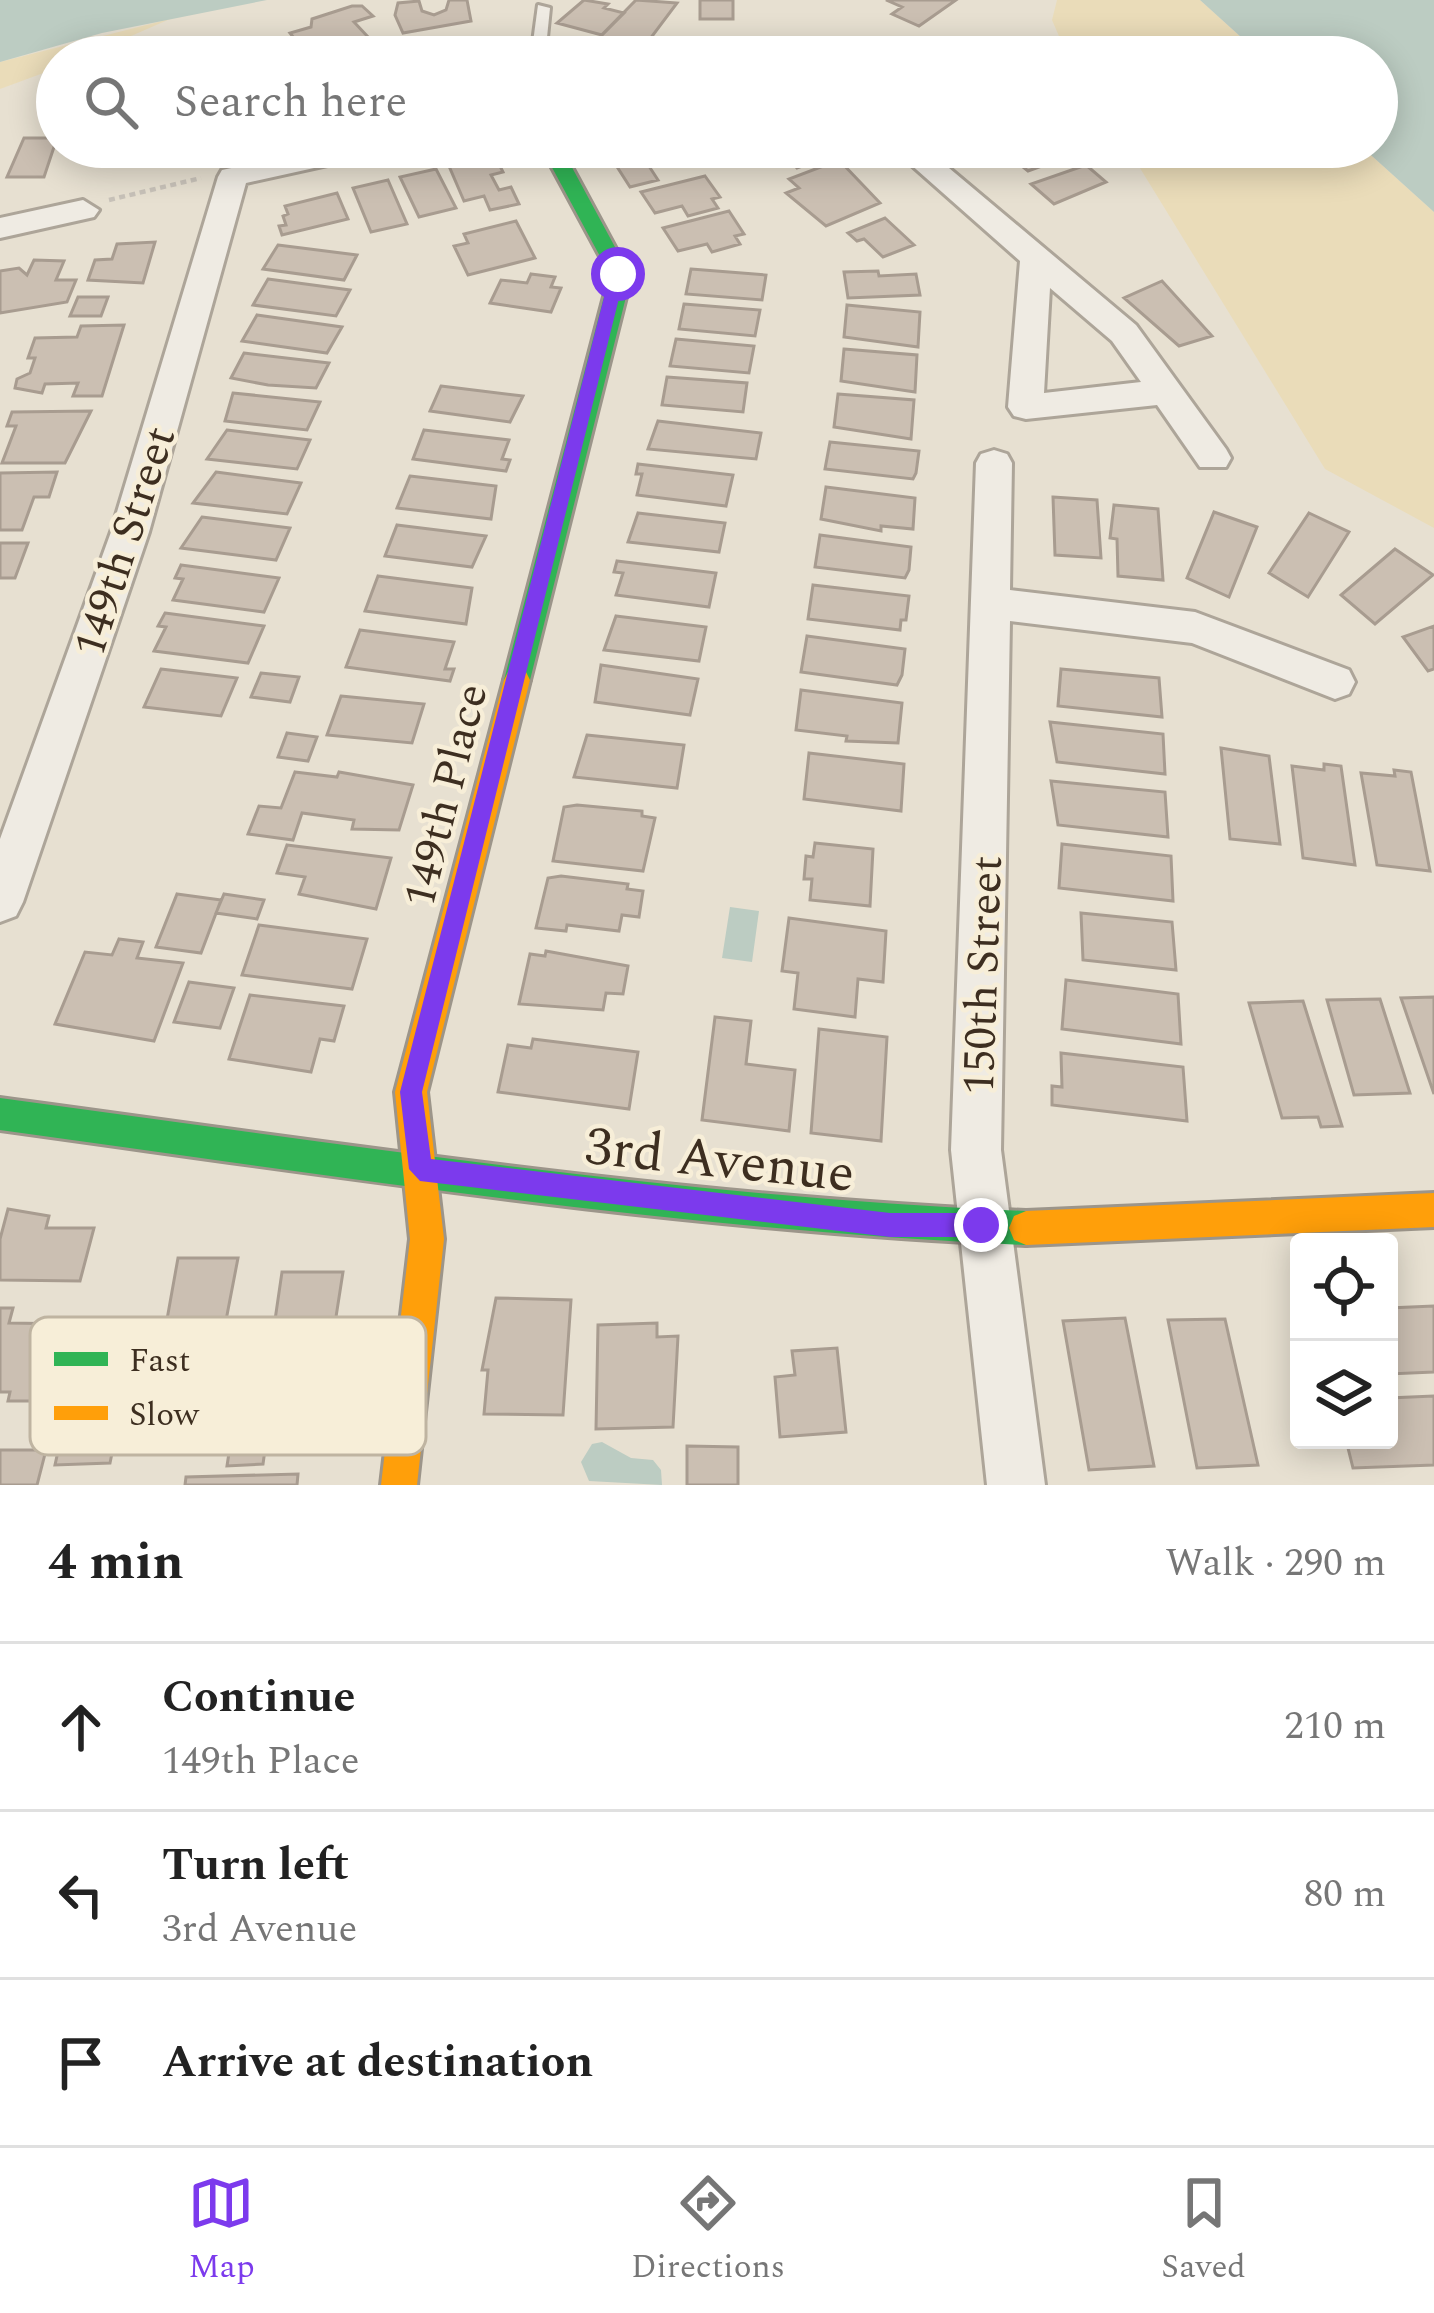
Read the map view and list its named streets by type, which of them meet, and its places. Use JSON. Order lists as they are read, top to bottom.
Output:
{
  "streets": {
    "street": [
      "149th Street",
      "149th Place",
      "150th Street",
      "3rd Avenue"
    ]
  },
  "crossings": [
    ["149th Place", "3rd Avenue"],
    ["150th Street", "3rd Avenue"]
  ],
  "legend": ["Fast", "Slow"],
  "page": {
    "search": "Search here",
    "heading": ["4 min", "Walk · 290 m"],
    "list": [
      ["Continue", "149th Place", "210 m"],
      ["Turn left", "3rd Avenue", "80 m"],
      "Arrive at destination"
    ],
    "nav": ["Map", "Directions", "Saved"]
  }
}
